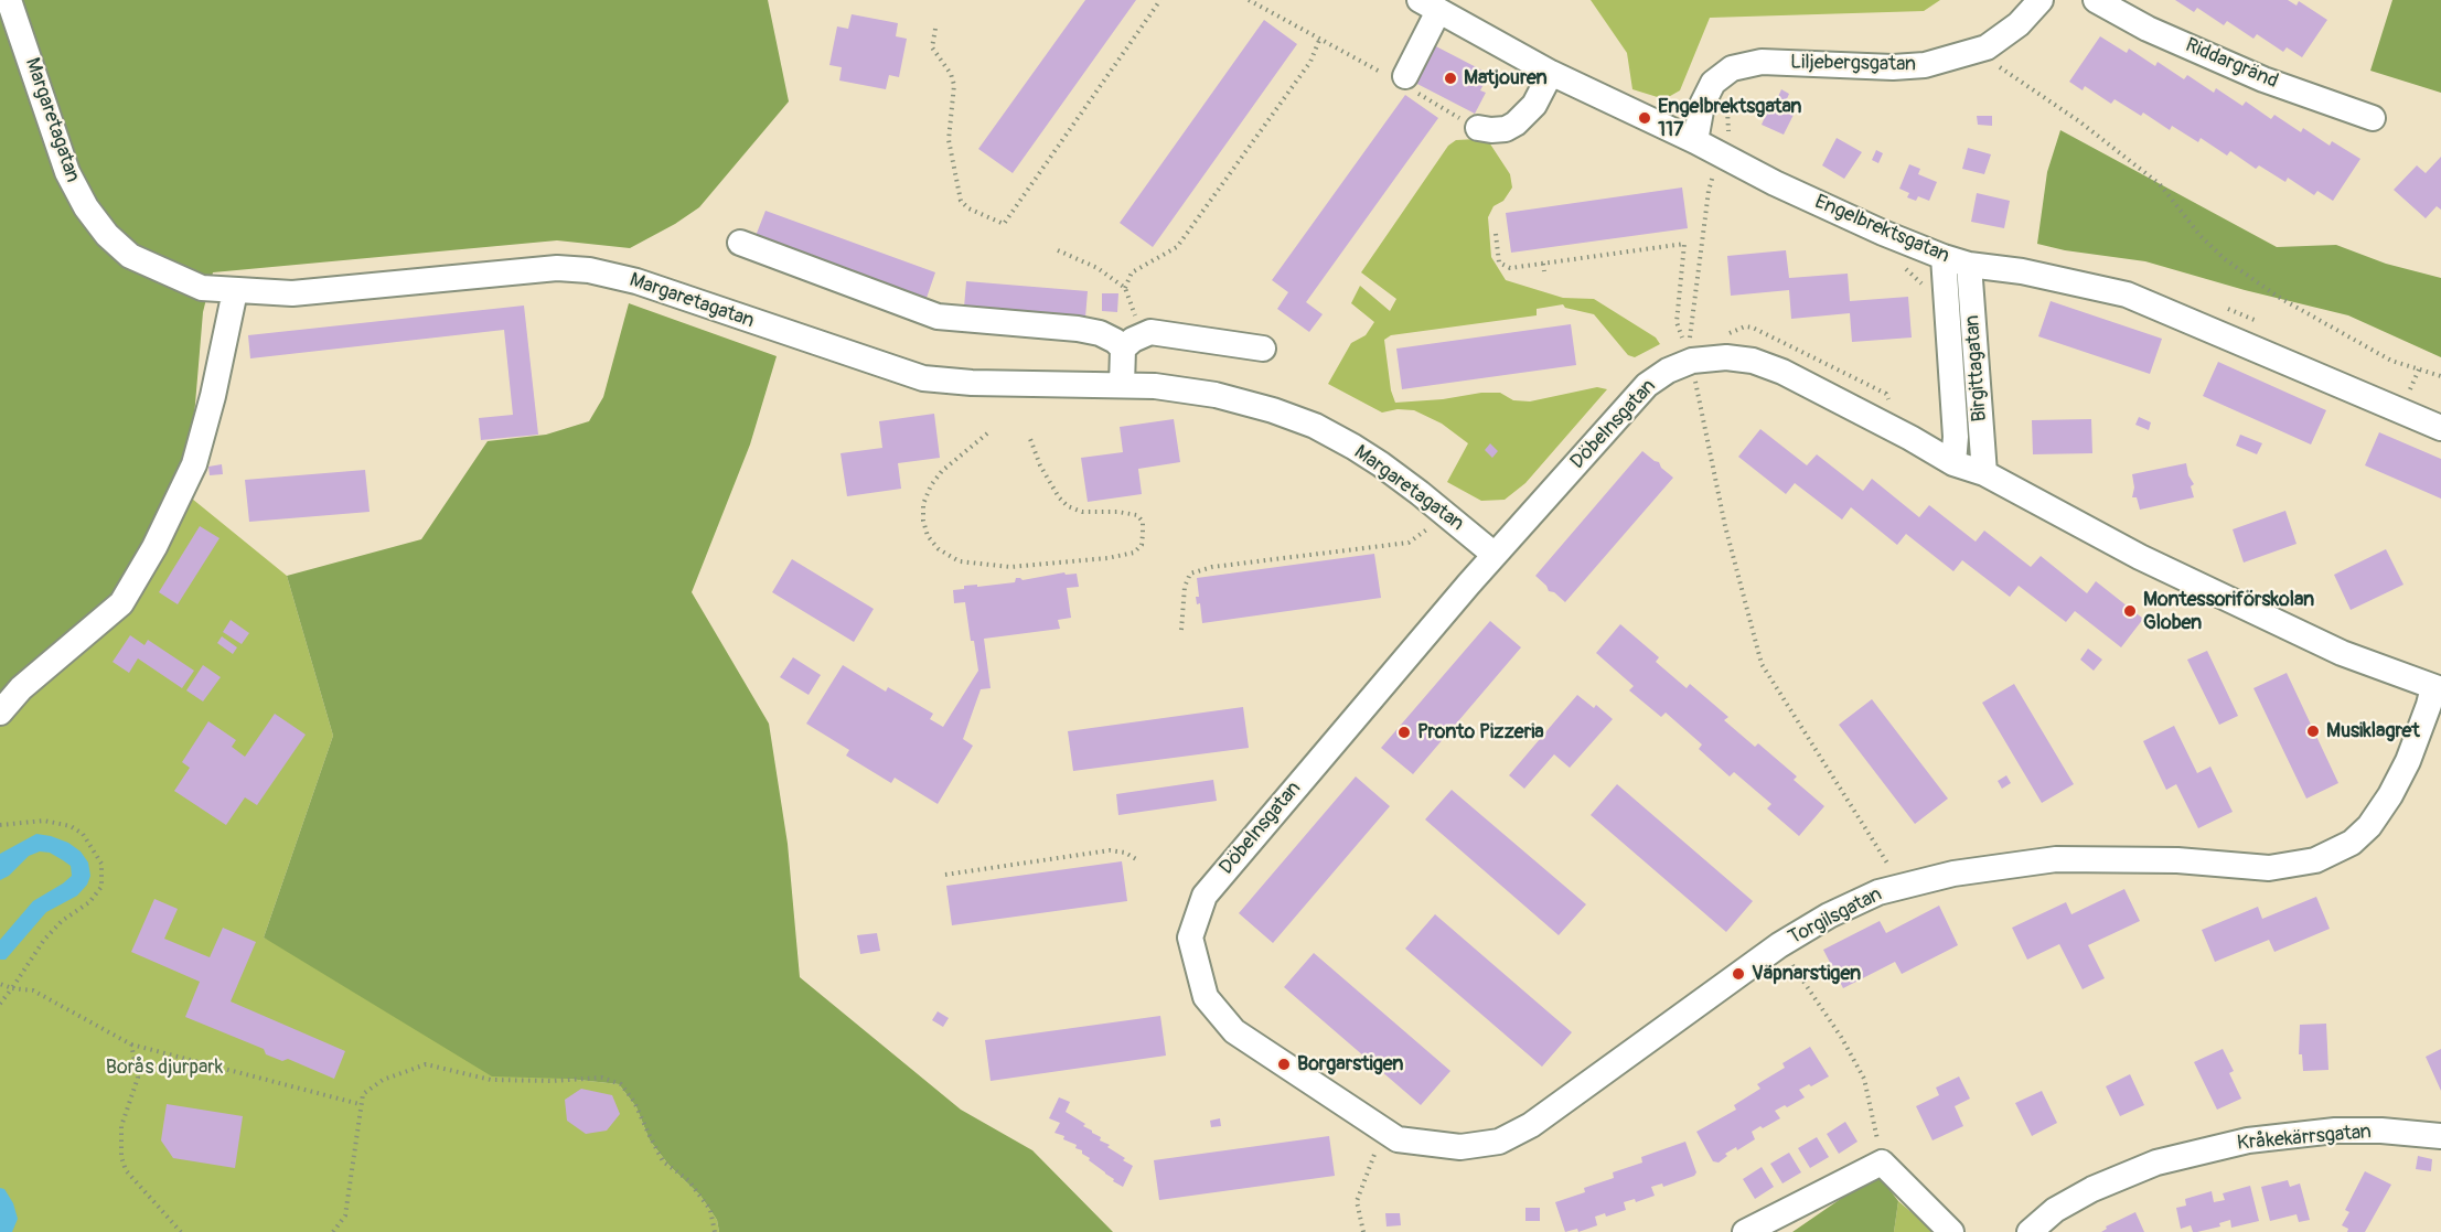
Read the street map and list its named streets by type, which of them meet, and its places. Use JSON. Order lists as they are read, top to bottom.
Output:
{
  "streets": {
    "street": [
      "Liljebergsgatan",
      "Riddargränd",
      "Margaretagatan",
      "Engelbrektsgatan",
      "Birgittagatan",
      "Döbelnsgatan",
      "Torgilsgatan",
      "Kråkekärrsgatan"
    ]
  },
  "crossings": [
    ["Liljebergsgatan", "Engelbrektsgatan"],
    ["Margaretagatan", "Döbelnsgatan"],
    ["Engelbrektsgatan", "Birgittagatan"],
    ["Birgittagatan", "Döbelnsgatan"],
    ["Döbelnsgatan", "Torgilsgatan"]
  ],
  "parks": ["Borås djurpark"],
  "places": [
    "Matjouren",
    "Engelbrektsgatan 117",
    "Montessoriförskolan Globen",
    "Musiklagret",
    "Pronto Pizzeria",
    "Väpnarstigen",
    "Borgarstigen"
  ]
}
